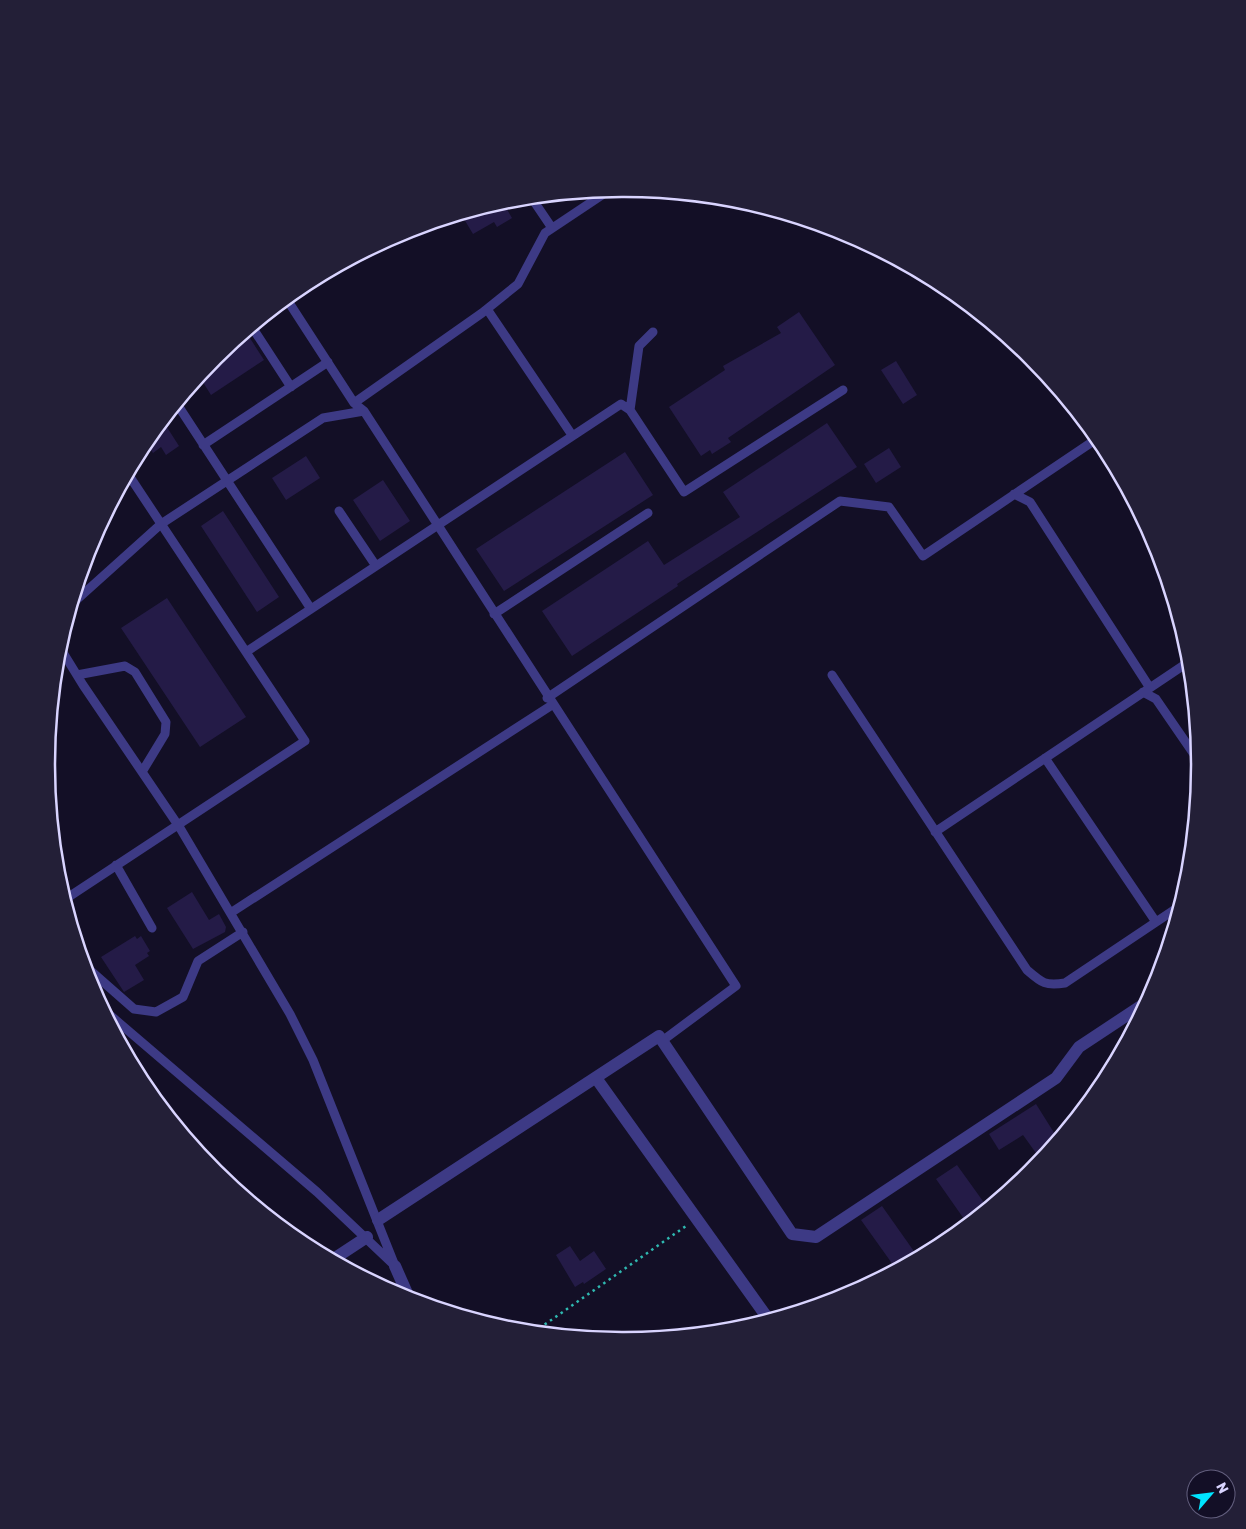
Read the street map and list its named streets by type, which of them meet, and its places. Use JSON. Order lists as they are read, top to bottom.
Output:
{
  "north": "top right"
}
